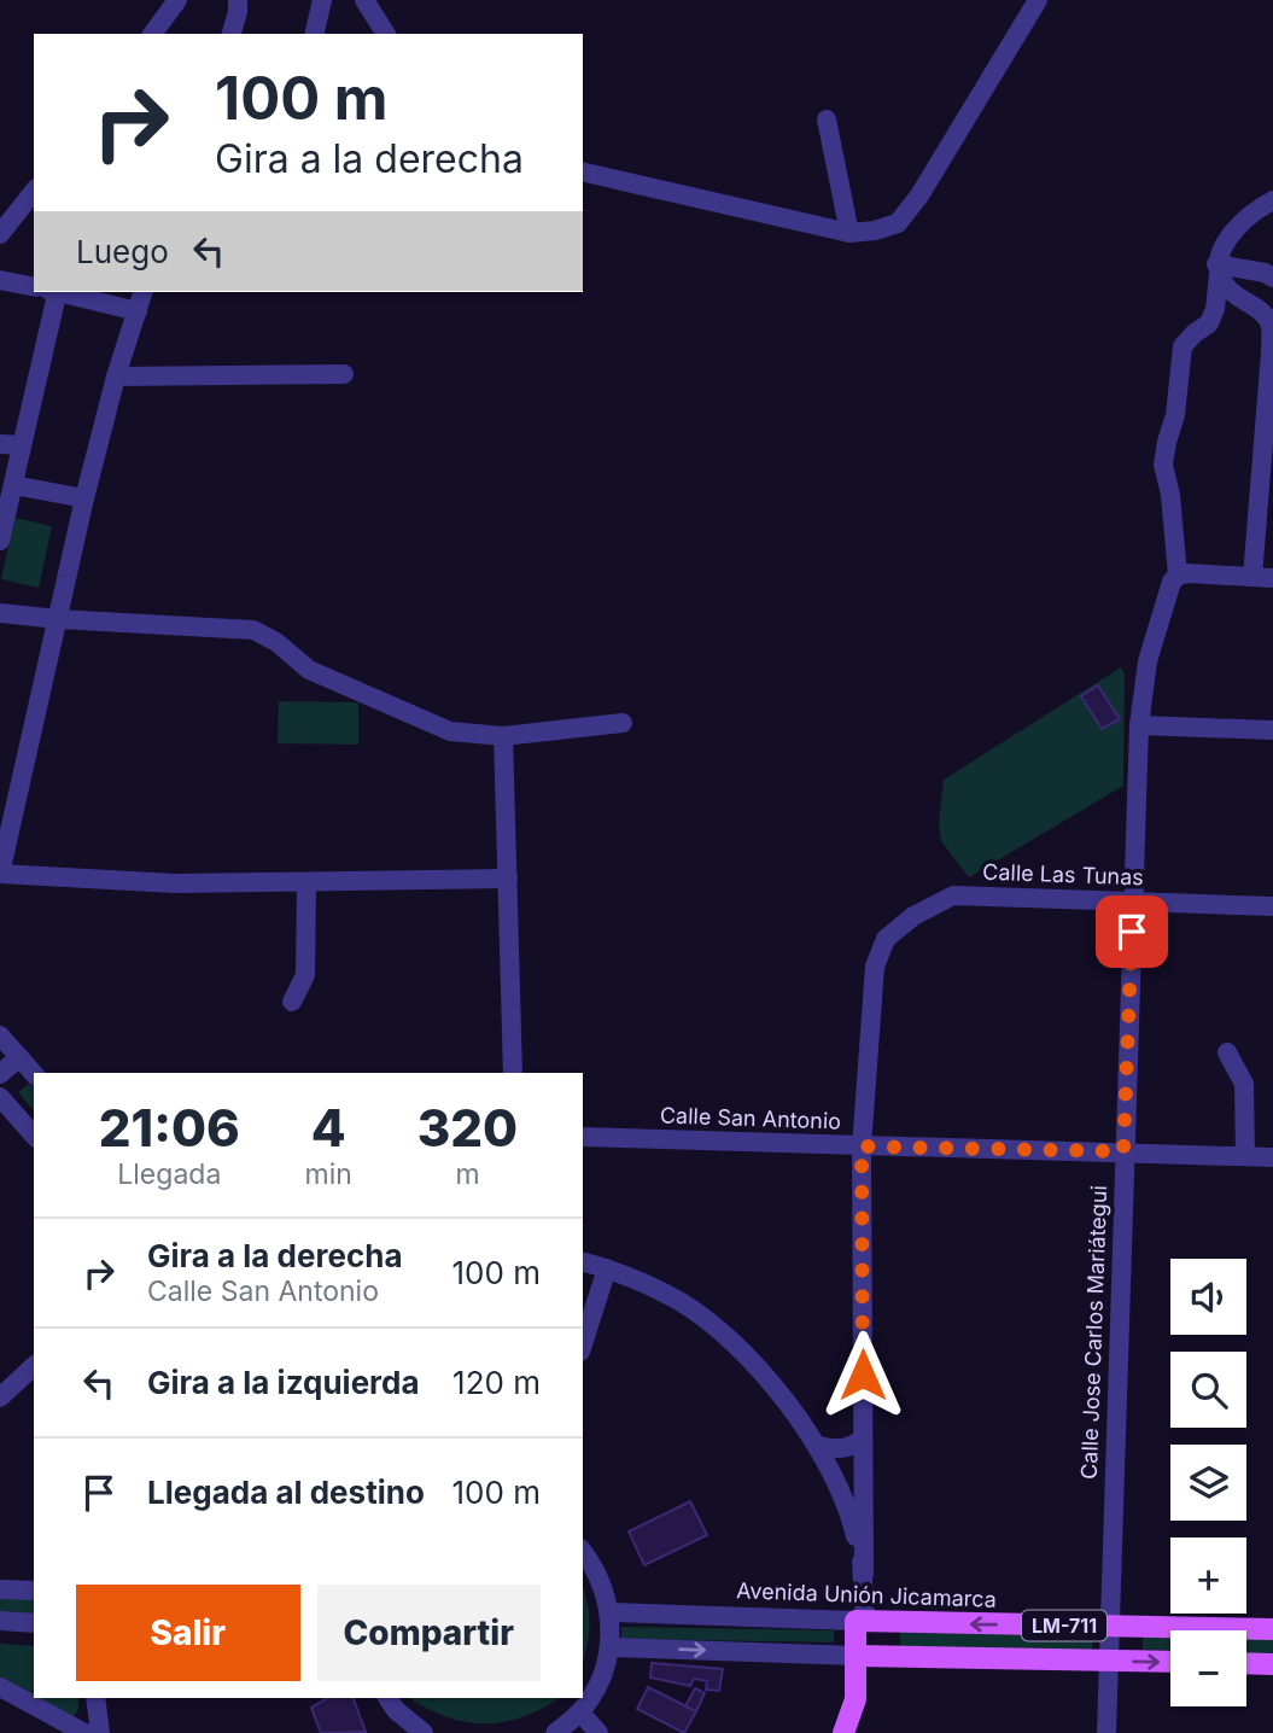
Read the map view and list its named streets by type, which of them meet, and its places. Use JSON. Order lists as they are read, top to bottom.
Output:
{
  "streets": {
    "main road": ["Avenida Unión Jicamarca", "LM-711"],
    "street": ["Calle Las Tunas", "Calle San Antonio", "Calle Jose Carlos Mariátegui"]
  },
  "crossings": [
    ["Calle Las Tunas", "Calle San Antonio"],
    ["Calle Las Tunas", "Calle Jose Carlos Mariátegui"],
    ["Calle San Antonio", "Calle Jose Carlos Mariátegui"],
    ["Calle Jose Carlos Mariátegui", "Avenida Unión Jicamarca"],
    ["Calle Jose Carlos Mariátegui", "LM-711"]
  ],
  "page": {
    "turn": ["100 m", "Gira a la derecha"],
    "then": "Luego",
    "eta": [
      "21:06",
      "Llegada",
      "4",
      "min",
      "320",
      "m"
    ],
    "list": [
      {
        "name": "Gira a la derecha",
        "note": "Calle San Antonio",
        "value": "100 m"
      },
      {
        "name": "Gira a la izquierda",
        "value": "120 m"
      },
      {
        "name": "Llegada al destino",
        "value": "100 m"
      }
    ],
    "map_buttons": ["+", "−"],
    "buttons": ["Salir", "Compartir"]
  }
}
